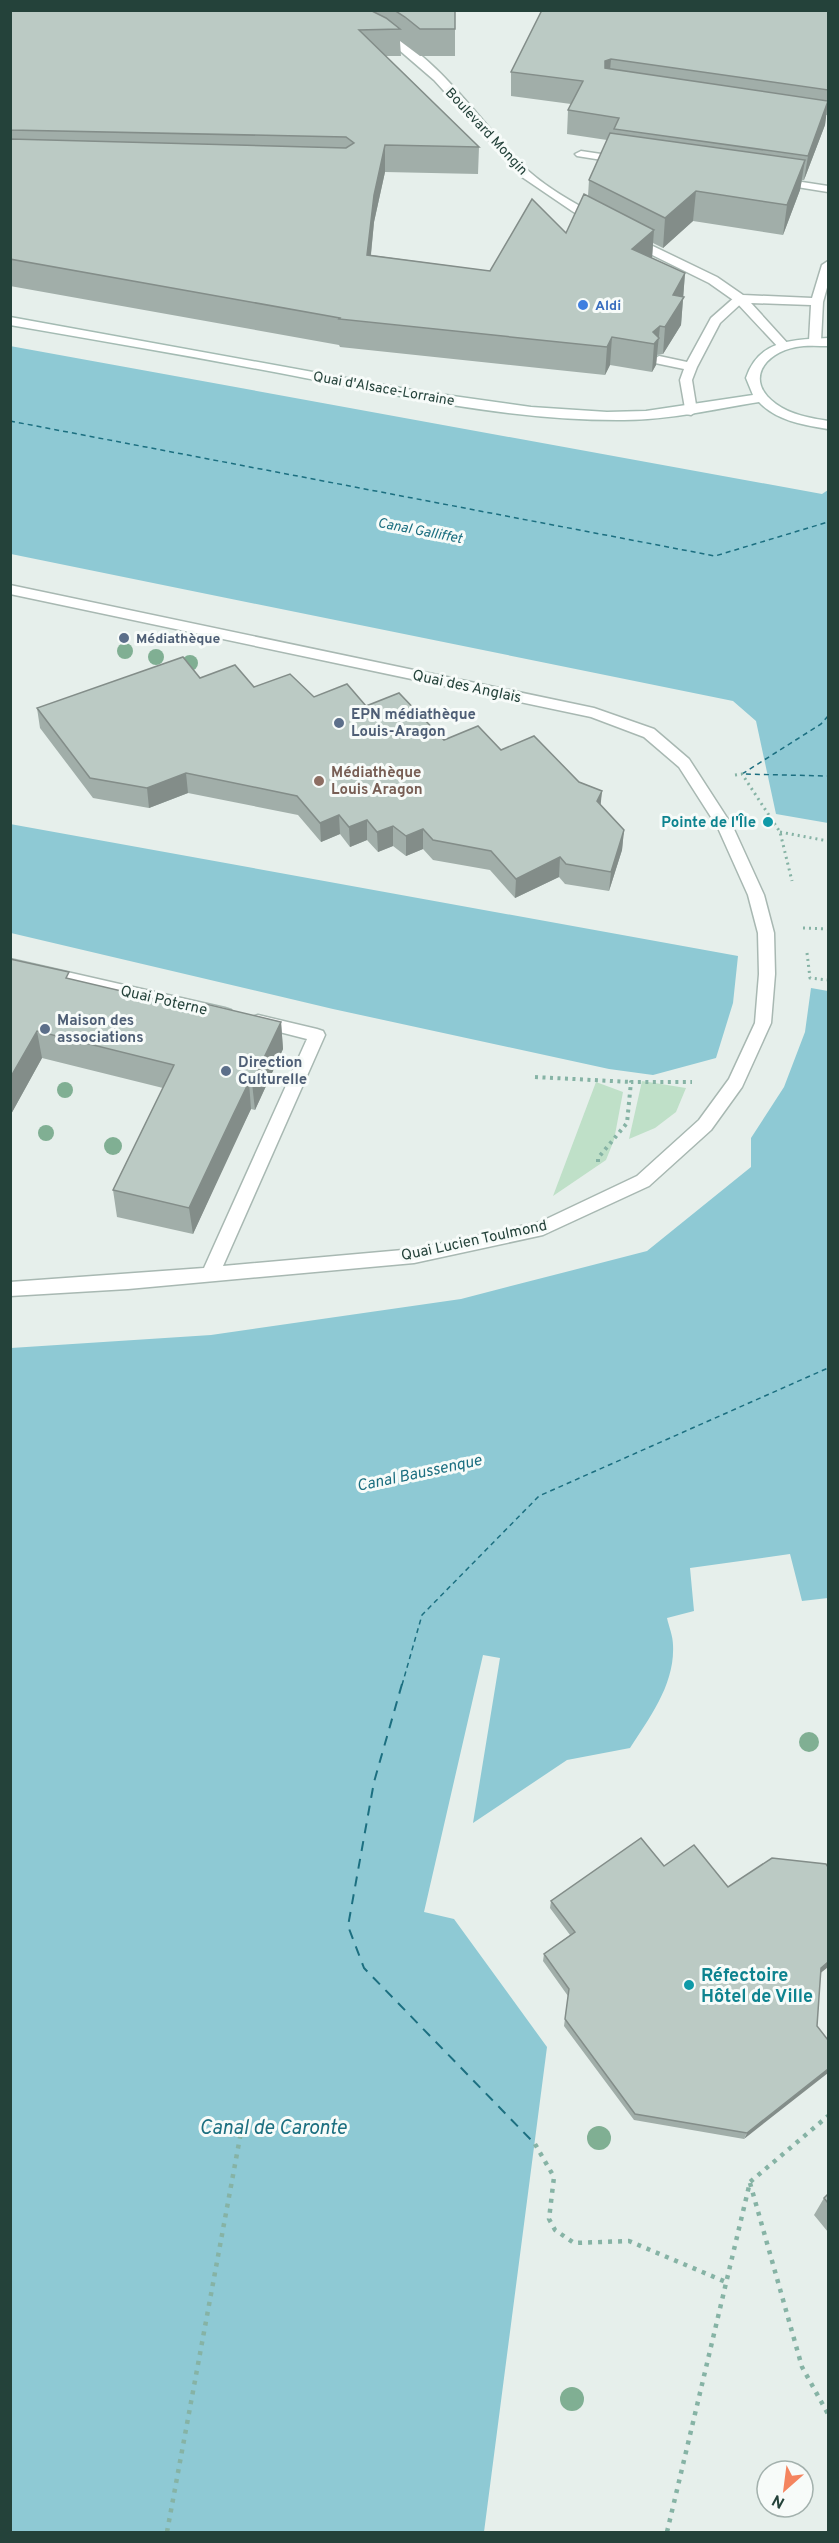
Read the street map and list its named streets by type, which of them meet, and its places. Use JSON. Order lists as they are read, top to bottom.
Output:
{
  "streets": {
    "street": [
      "Boulevard Mongin",
      "Quai d'Alsace-Lorraine",
      "Quai des Anglais",
      "Quai Poterne",
      "Quai Lucien Toulmond"
    ]
  },
  "crossings": [
    ["Quai des Anglais", "Quai Lucien Toulmond"],
    ["Quai Poterne", "Quai Lucien Toulmond"]
  ],
  "water": ["Canal Galliffet", "Canal Baussenque", "Canal de Caronte"],
  "places": [
    "Aldi",
    "Médiathèque",
    "EPN médiathèque Louis-Aragon",
    "Médiathèque Louis Aragon",
    "Pointe de l'Île",
    "Maison des associations",
    "Direction Culturelle",
    "Réfectoire Hôtel de Ville"
  ],
  "north": "bottom left"
}
